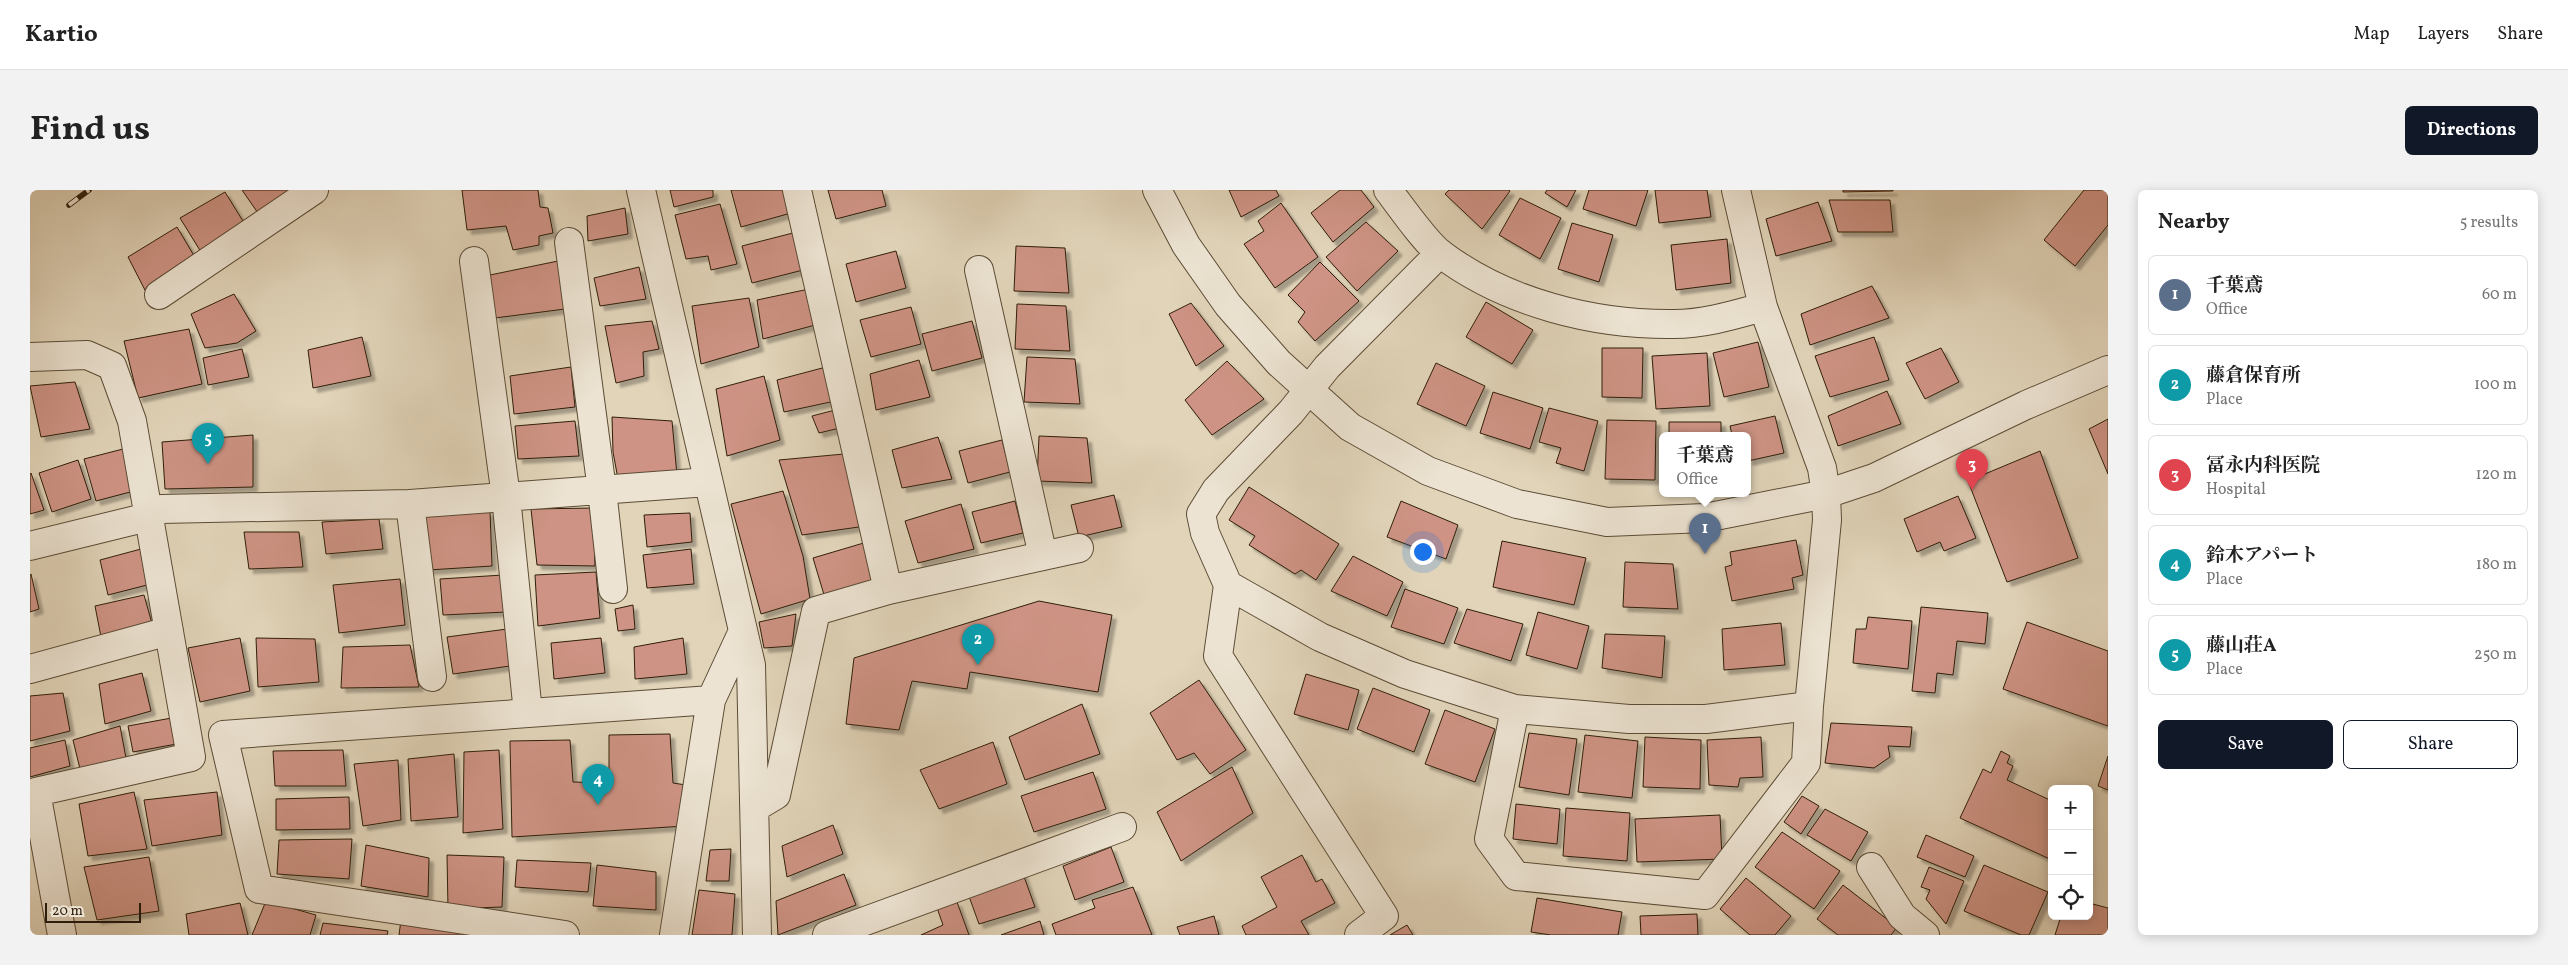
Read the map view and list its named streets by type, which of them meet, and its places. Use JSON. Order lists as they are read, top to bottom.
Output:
{
  "scale_bar": "20 m",
  "page": {
    "header": "Kartio",
    "nav": ["Map", "Layers", "Share"],
    "title": "Find us",
    "buttons": [
      "Directions",
      ["Save", "Share"]
    ],
    "heading": ["Nearby", "5 results"],
    "list": [
      {
        "mark": "1",
        "name": "千葉鳶",
        "note": "Office",
        "value": "60 m"
      },
      {
        "mark": "2",
        "name": "藤倉保育所",
        "note": "Place",
        "value": "100 m"
      },
      {
        "mark": "3",
        "name": "冨永内科医院",
        "note": "Hospital",
        "value": "120 m"
      },
      {
        "mark": "4",
        "name": "鈴木アパート",
        "note": "Place",
        "value": "180 m"
      },
      {
        "mark": "5",
        "name": "藤山荘A",
        "note": "Place",
        "value": "250 m"
      }
    ],
    "pins": [
      "5",
      "3",
      "1",
      "2",
      "4"
    ],
    "popup": ["千葉鳶", "Office"],
    "map_buttons": ["+", "−"],
    "scale": "20 m"
  }
}
